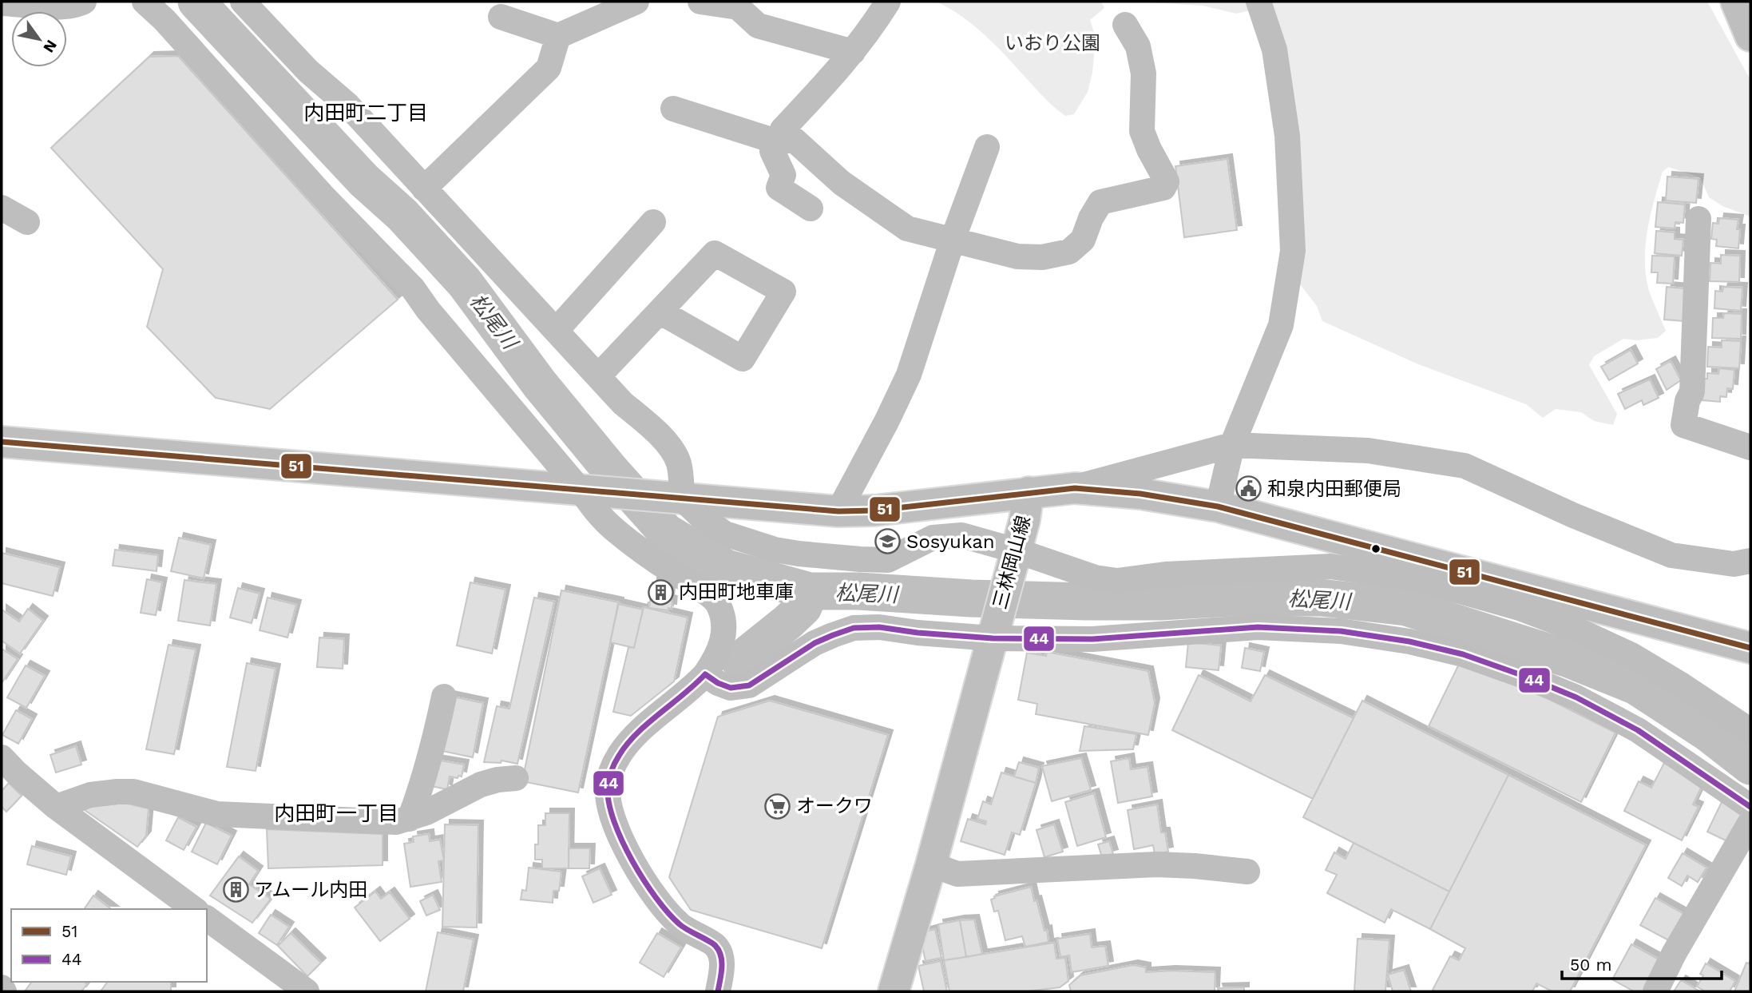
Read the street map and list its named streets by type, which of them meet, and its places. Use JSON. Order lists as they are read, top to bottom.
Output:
{
  "streets": {
    "main road": ["三林岡山線"]
  },
  "districts": ["内田町二丁目", "内田町一丁目"],
  "water": ["松尾川"],
  "parks": ["いおり公園"],
  "places": {
    "public building": ["和泉内田郵便局"],
    "school or university": ["Sosyukan"],
    "building": ["内田町地車庫", "アムール内田"],
    "supermarket": ["オークワ"]
  },
  "lines": ["transit line 51", "transit line 44"],
  "legend": ["51", "44"],
  "scale_bar": "50 m",
  "north": "bottom right"
}
